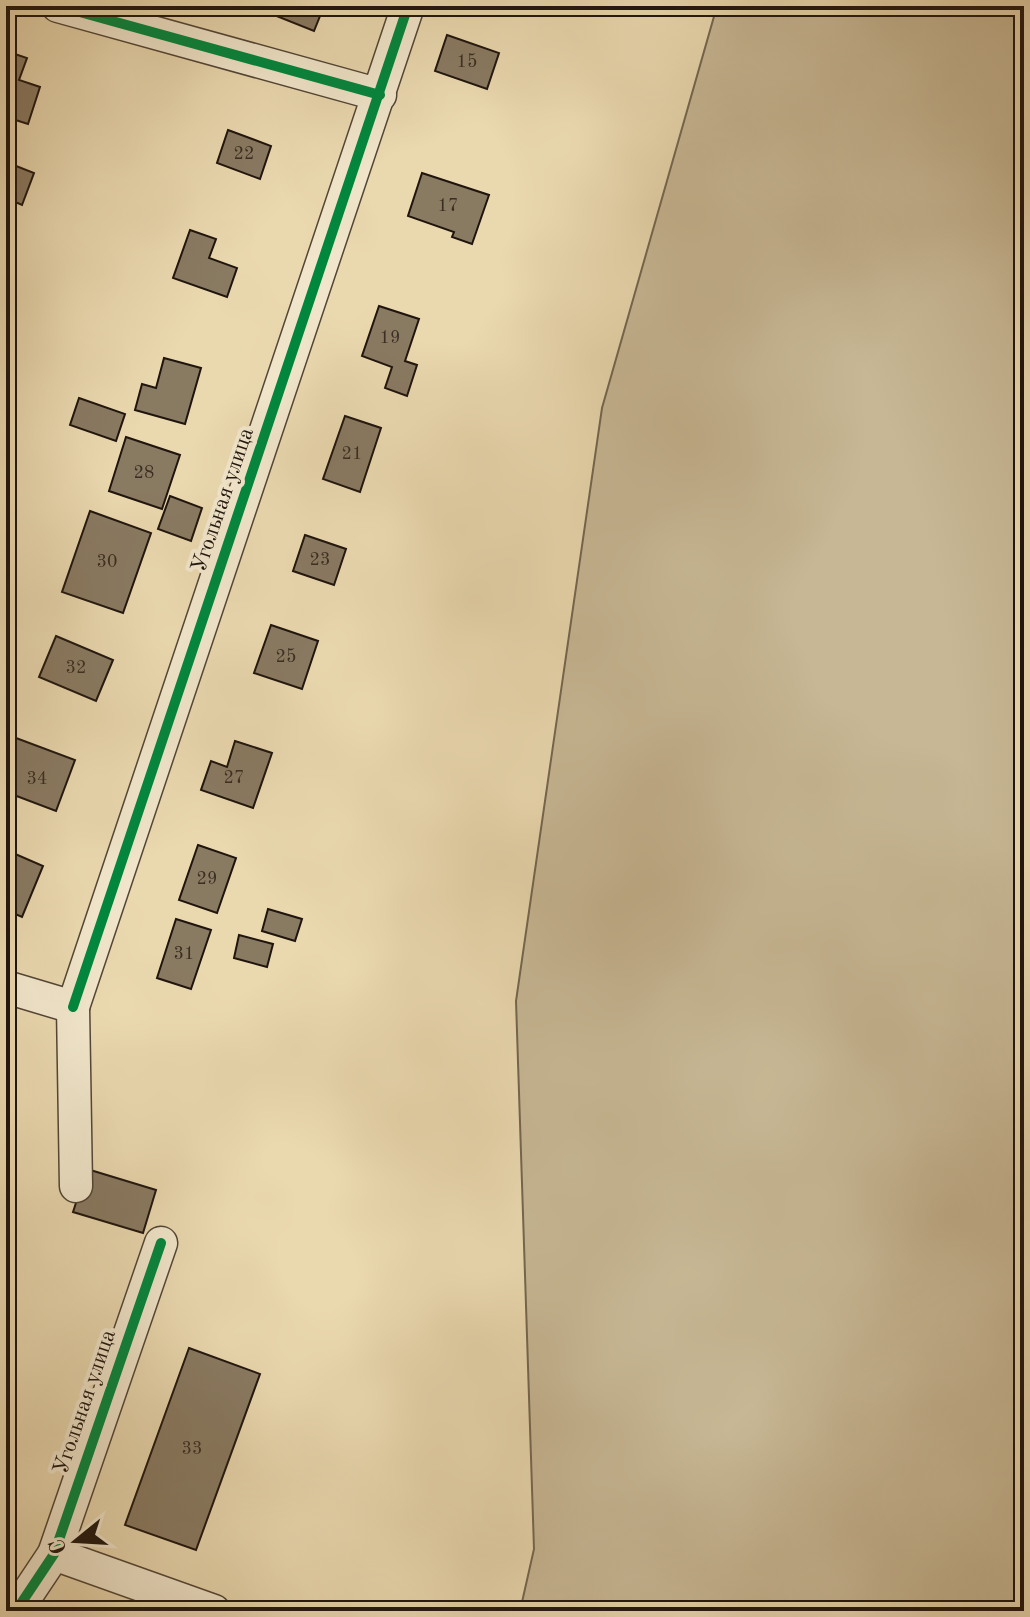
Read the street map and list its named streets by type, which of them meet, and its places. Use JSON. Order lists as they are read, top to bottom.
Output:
{
  "streets": {
    "street": ["Угольная улица"]
  },
  "house_numbers": [
    "15",
    "22",
    "17",
    "19",
    "21",
    "28",
    "23",
    "30",
    "25",
    "32",
    "27",
    "34",
    "29",
    "31",
    "33"
  ],
  "north": "left"
}
